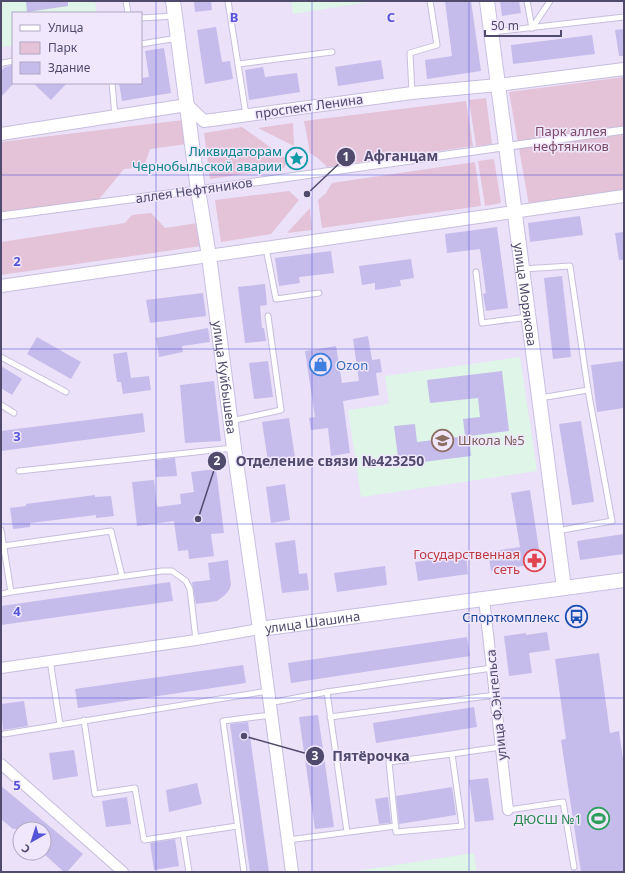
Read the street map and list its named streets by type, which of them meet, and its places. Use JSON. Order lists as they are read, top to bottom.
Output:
{
  "streets": {
    "main road": ["улица Морякова", "улица Куйбышева", "улица Шашина"],
    "street": ["проспект Ленина", "аллея Нефтяников", "улица Ф.Энгельса"]
  },
  "crossings": [
    ["проспект Ленина", "улица Морякова"],
    ["проспект Ленина", "улица Куйбышева"],
    ["аллея Нефтяников", "улица Морякова"],
    ["аллея Нефтяников", "улица Куйбышева"],
    ["улица Морякова", "улица Шашина"],
    ["улица Куйбышева", "улица Шашина"],
    ["улица Шашина", "улица Ф.Энгельса"]
  ],
  "parks": ["Парк аллея нефтяников"],
  "places": {
    "place": ["Ликвидаторам Чернобыльской аварии"],
    "other": ["Афганцам", "Отделение связи №423250", "Пятёрочка"],
    "shop": ["Ozon"],
    "school or university": ["Школа №5"],
    "pharmacy": ["Государственная сеть"],
    "bus stop": ["Спорткомплекс"],
    "sports": ["ДЮСШ №1"]
  },
  "legend": ["Улица", "Парк", "Здание"],
  "scale_bar": "50 m",
  "north": "bottom left",
  "grid": {
    "columns": ["B", "C"],
    "rows": [
      "2",
      "3",
      "4",
      "5"
    ]
  }
}
